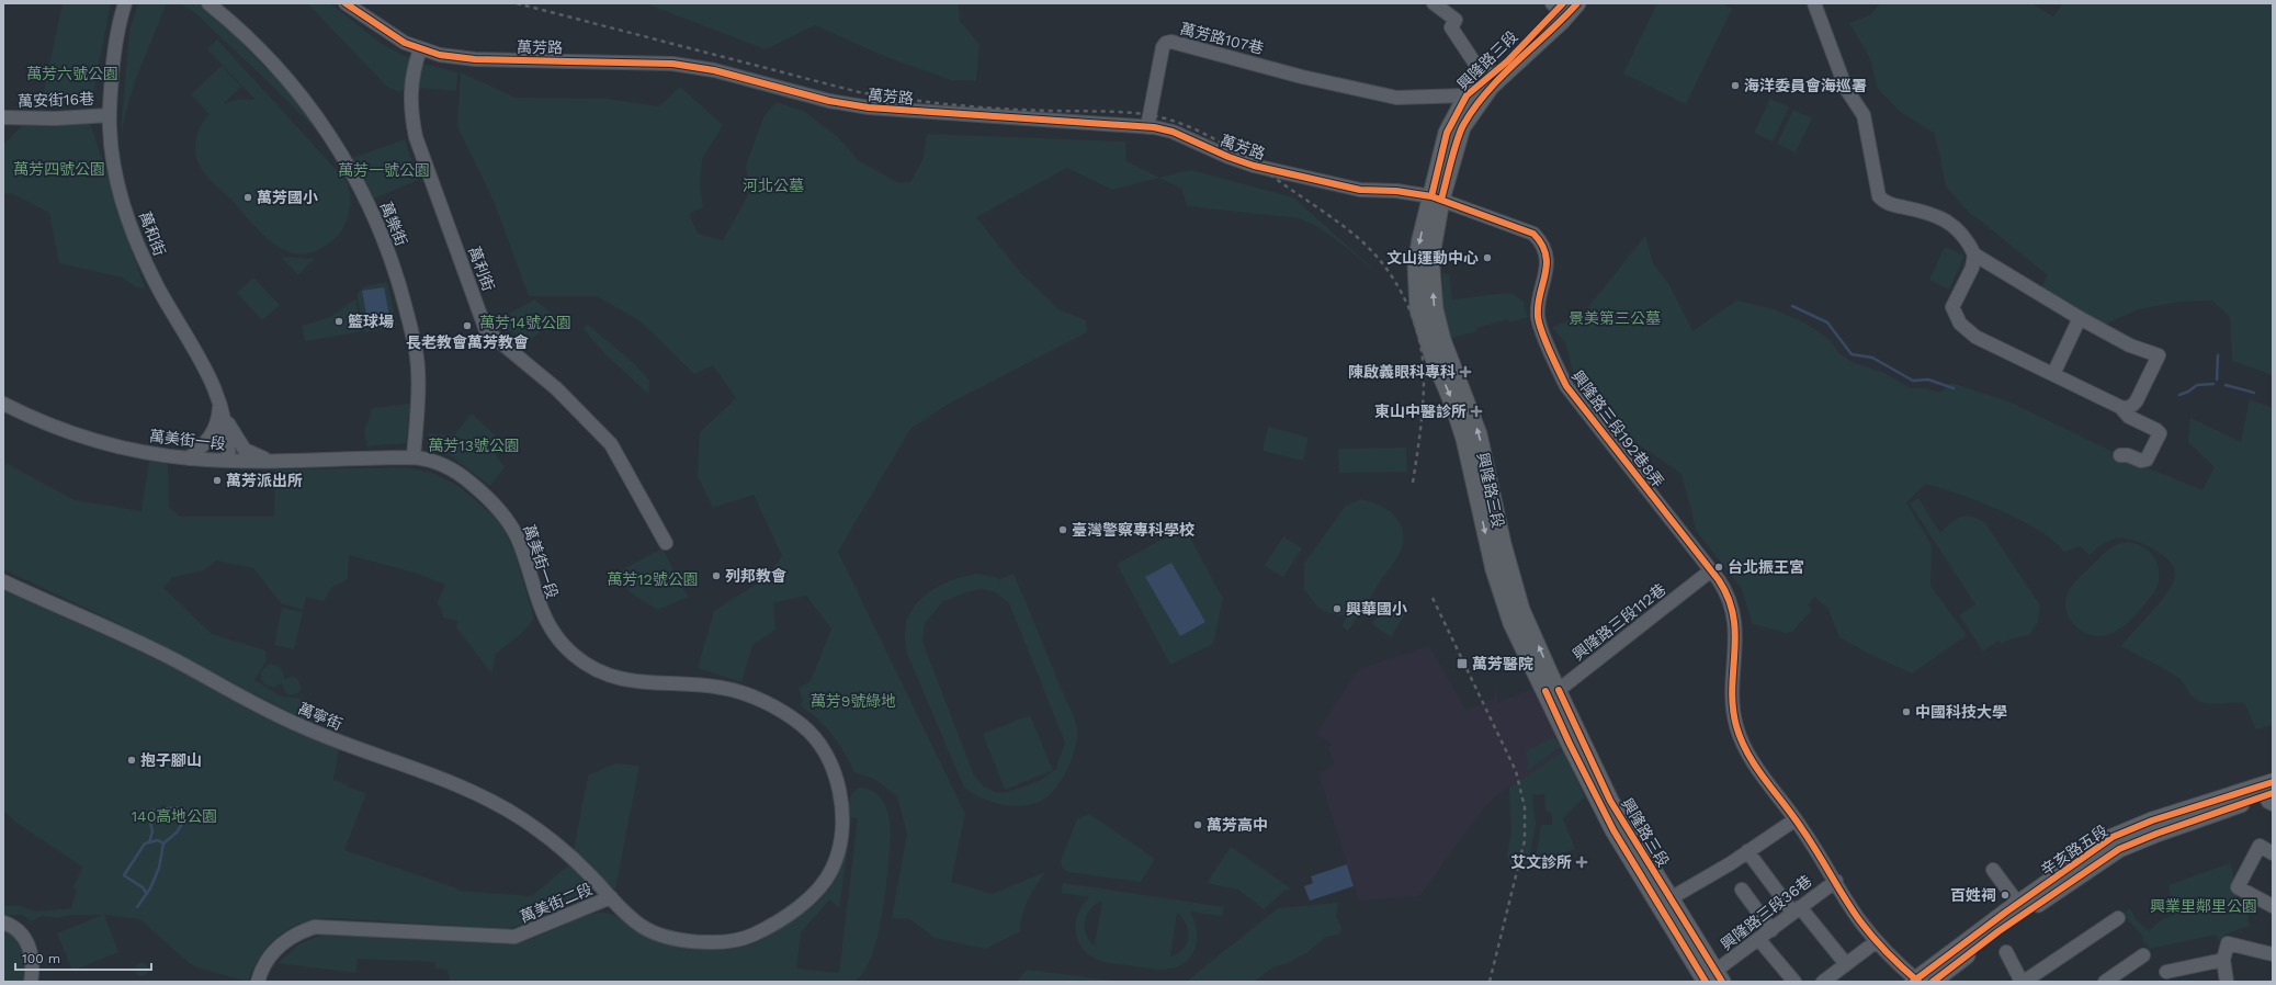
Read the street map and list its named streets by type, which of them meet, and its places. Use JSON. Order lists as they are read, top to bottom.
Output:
{
  "streets": {
    "main road": ["興隆路三段", "辛亥路五段"],
    "street": [
      "萬芳路107巷",
      "萬芳路",
      "萬安街16巷",
      "萬樂街",
      "萬和街",
      "萬利街",
      "興隆路三段192巷8弄",
      "萬美街一段",
      "興隆路三段112巷",
      "萬寧街",
      "萬美街二段",
      "興隆路三段36巷"
    ]
  },
  "crossings": [
    ["萬芳路107巷", "萬芳路"],
    ["萬芳路107巷", "興隆路三段"],
    ["萬芳路", "興隆路三段"],
    ["萬芳路", "萬利街"],
    ["萬芳路", "興隆路三段192巷8弄"],
    ["興隆路三段", "興隆路三段192巷8弄"],
    ["興隆路三段", "興隆路三段112巷"],
    ["興隆路三段", "興隆路三段36巷"],
    ["萬安街16巷", "萬和街"],
    ["萬樂街", "萬美街一段"],
    ["萬和街", "萬美街一段"],
    ["興隆路三段192巷8弄", "興隆路三段112巷"],
    ["興隆路三段192巷8弄", "辛亥路五段"],
    ["興隆路三段192巷8弄", "興隆路三段36巷"],
    ["萬美街一段", "萬美街二段"],
    ["萬寧街", "萬美街二段"]
  ],
  "parks": [
    "萬芳六號公園",
    "萬芳四號公園",
    "萬芳一號公園",
    "河北公墓",
    "景美第三公墓",
    "萬芳14號公園",
    "萬芳13號公園",
    "萬芳12號公園",
    "萬芳9號綠地",
    "140高地公園",
    "興業里鄰里公園"
  ],
  "places": {
    "other": [
      "海洋委員會海巡署",
      "萬芳國小",
      "文山運動中心",
      "籃球場",
      "長老教會萬芳教會",
      "萬芳派出所",
      "臺灣警察專科學校",
      "台北振王宮",
      "列邦教會",
      "興華國小",
      "中國科技大學",
      "抱子腳山",
      "萬芳高中",
      "百姓祠"
    ],
    "health": ["陳啟義眼科專科", "東山中醫診所", "艾文診所"],
    "transit": ["萬芳醫院"]
  },
  "scale_bar": "100 m"
}
